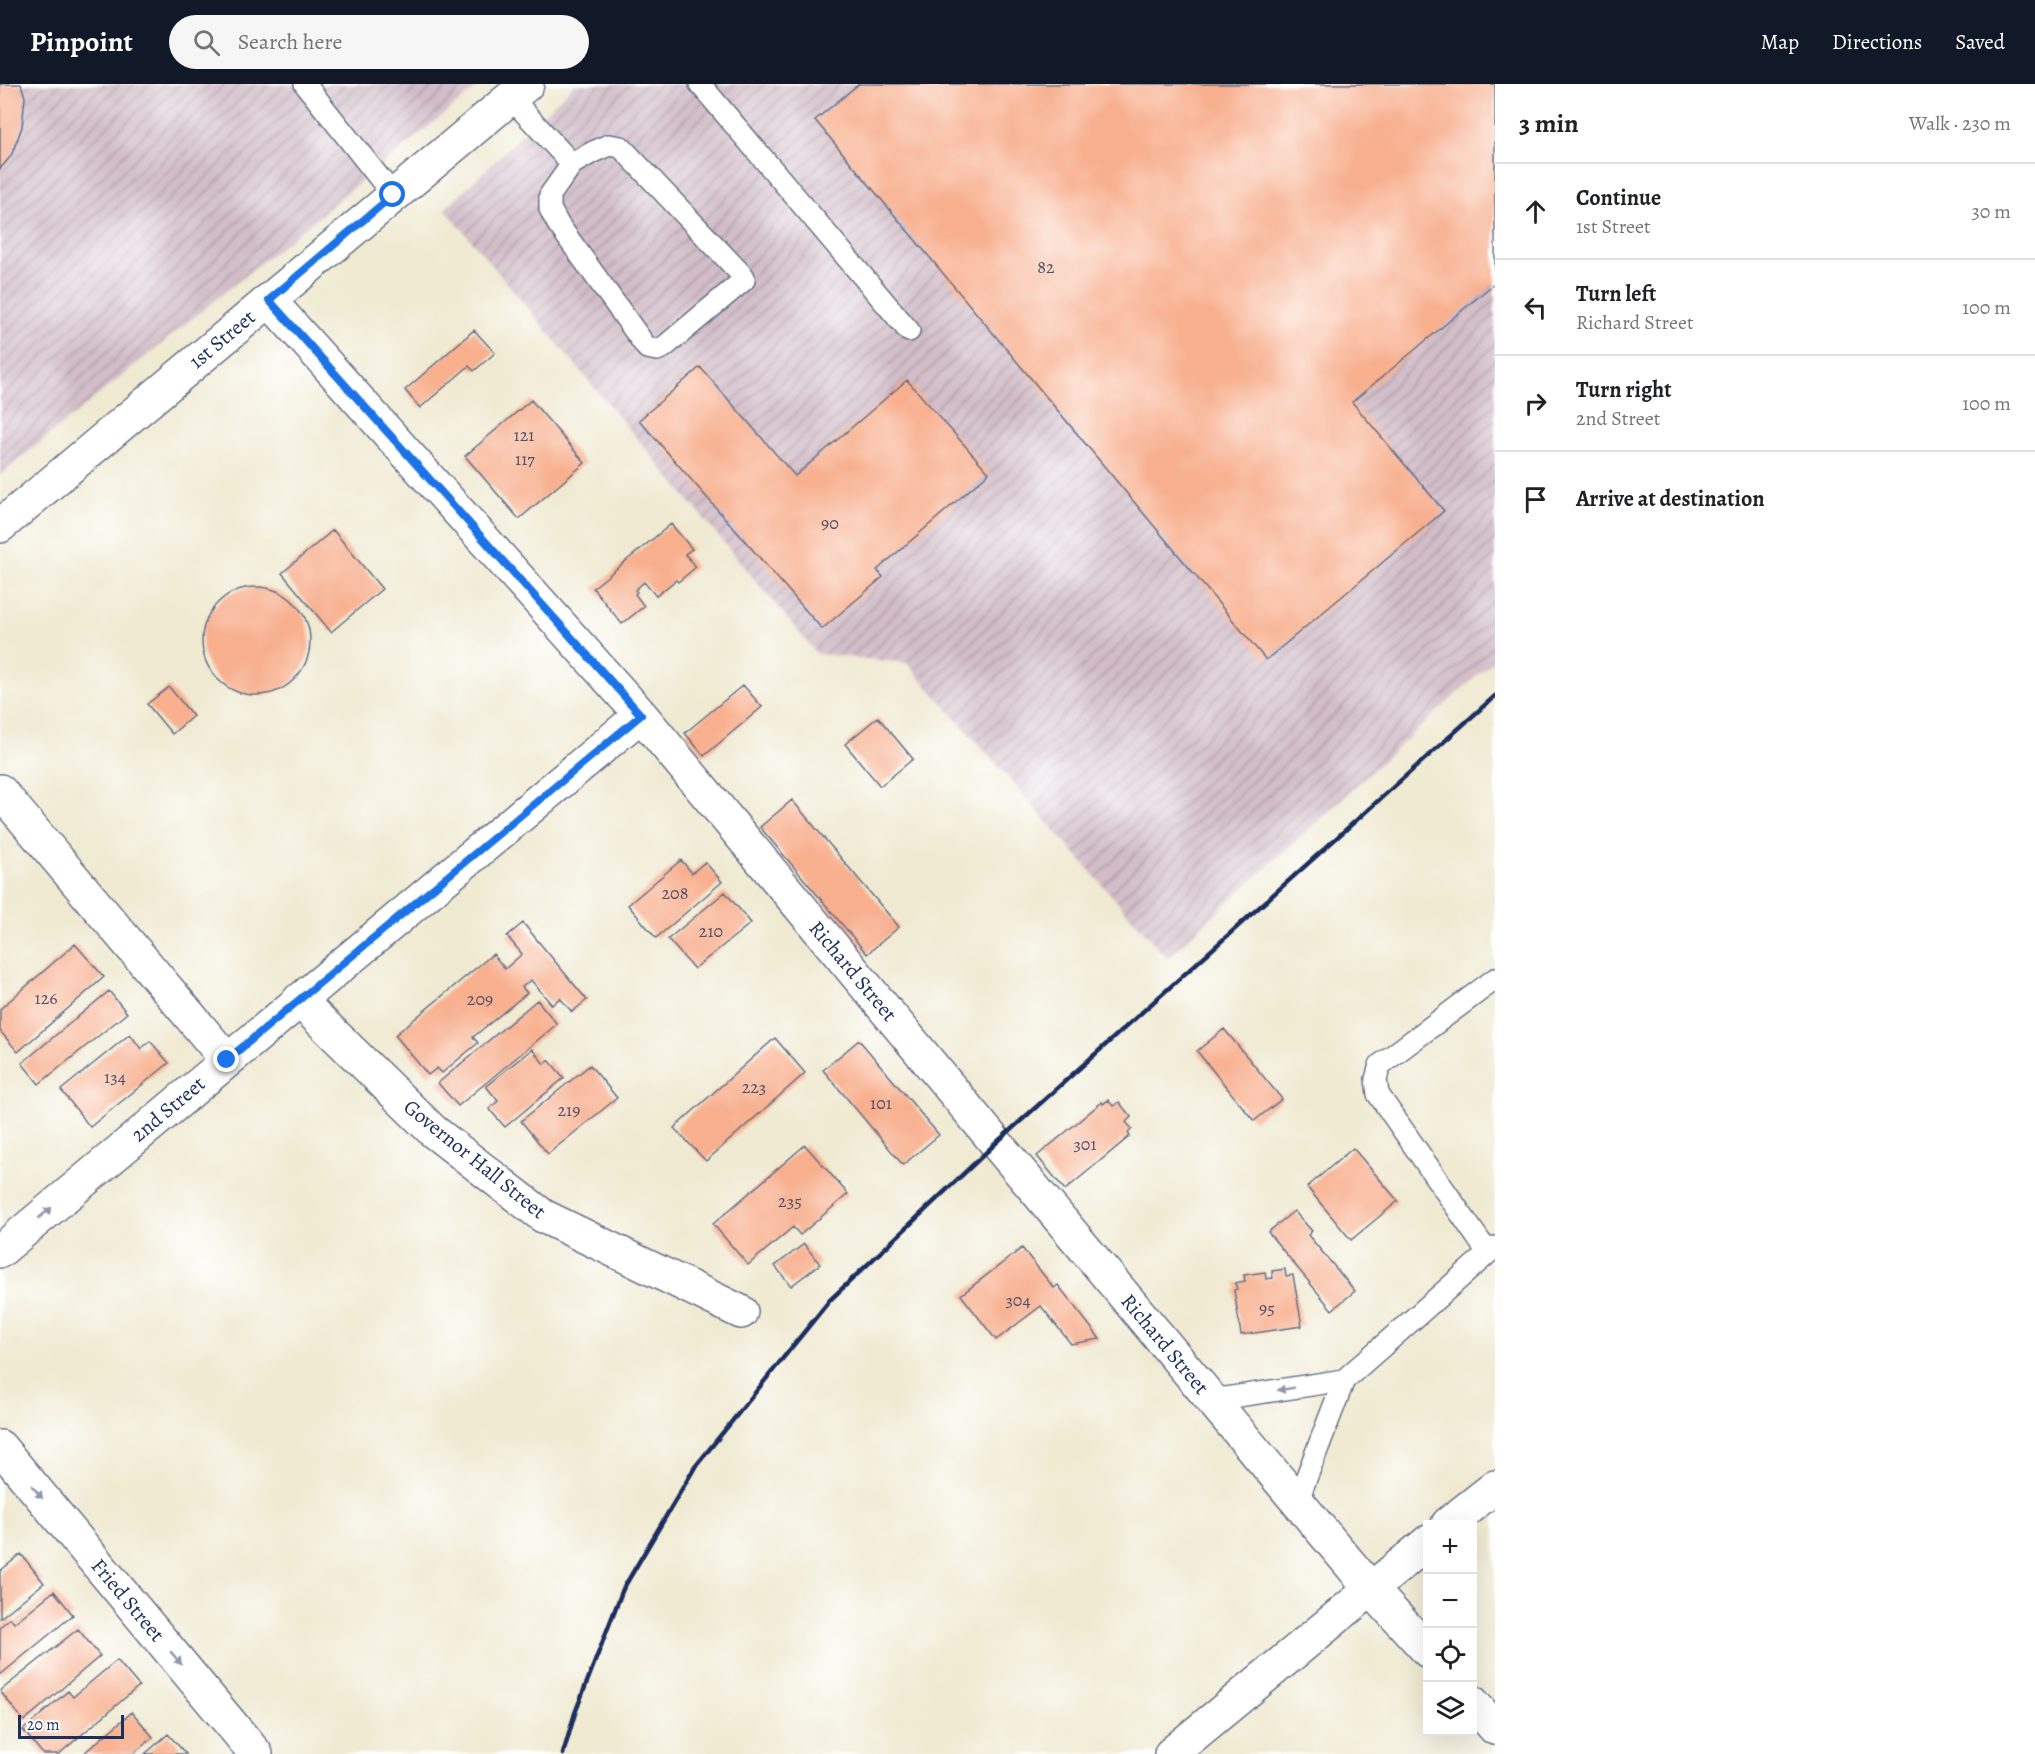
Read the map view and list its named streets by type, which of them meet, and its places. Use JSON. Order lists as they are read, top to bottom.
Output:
{
  "streets": {
    "street": [
      "1st Street",
      "Richard Street",
      "2nd Street",
      "Governor Hall Street",
      "Fried Street"
    ]
  },
  "crossings": [
    ["1st Street", "Richard Street"],
    ["Richard Street", "2nd Street"],
    ["2nd Street", "Governor Hall Street"]
  ],
  "one_way": ["2nd Street", "Fried Street"],
  "house_numbers": [
    "82",
    "121",
    "117",
    "90",
    "208",
    "210",
    "126",
    "209",
    "134",
    "223",
    "101",
    "219",
    "301",
    "235",
    "304",
    "95"
  ],
  "scale_bar": "20 m",
  "page": {
    "header": "Pinpoint",
    "search": "Search here",
    "nav": ["Map", "Directions", "Saved"],
    "heading": ["3 min", "Walk · 230 m"],
    "list": [
      ["Continue", "1st Street", "30 m"],
      ["Turn left", "Richard Street", "100 m"],
      ["Turn right", "2nd Street", "100 m"],
      "Arrive at destination"
    ],
    "map_buttons": ["+", "−"],
    "scale": "20 m"
  }
}
